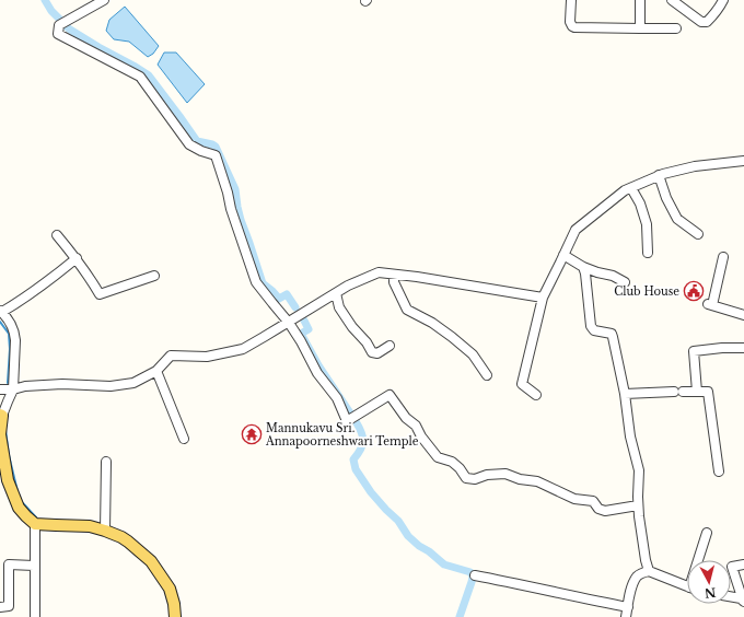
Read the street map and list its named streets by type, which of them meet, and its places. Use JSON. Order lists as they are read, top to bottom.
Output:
{
  "places": {
    "public building": ["Club House"],
    "temple": ["Mannukavu Sri. Annapoorneshwari Temple"]
  },
  "north": "bottom"
}
